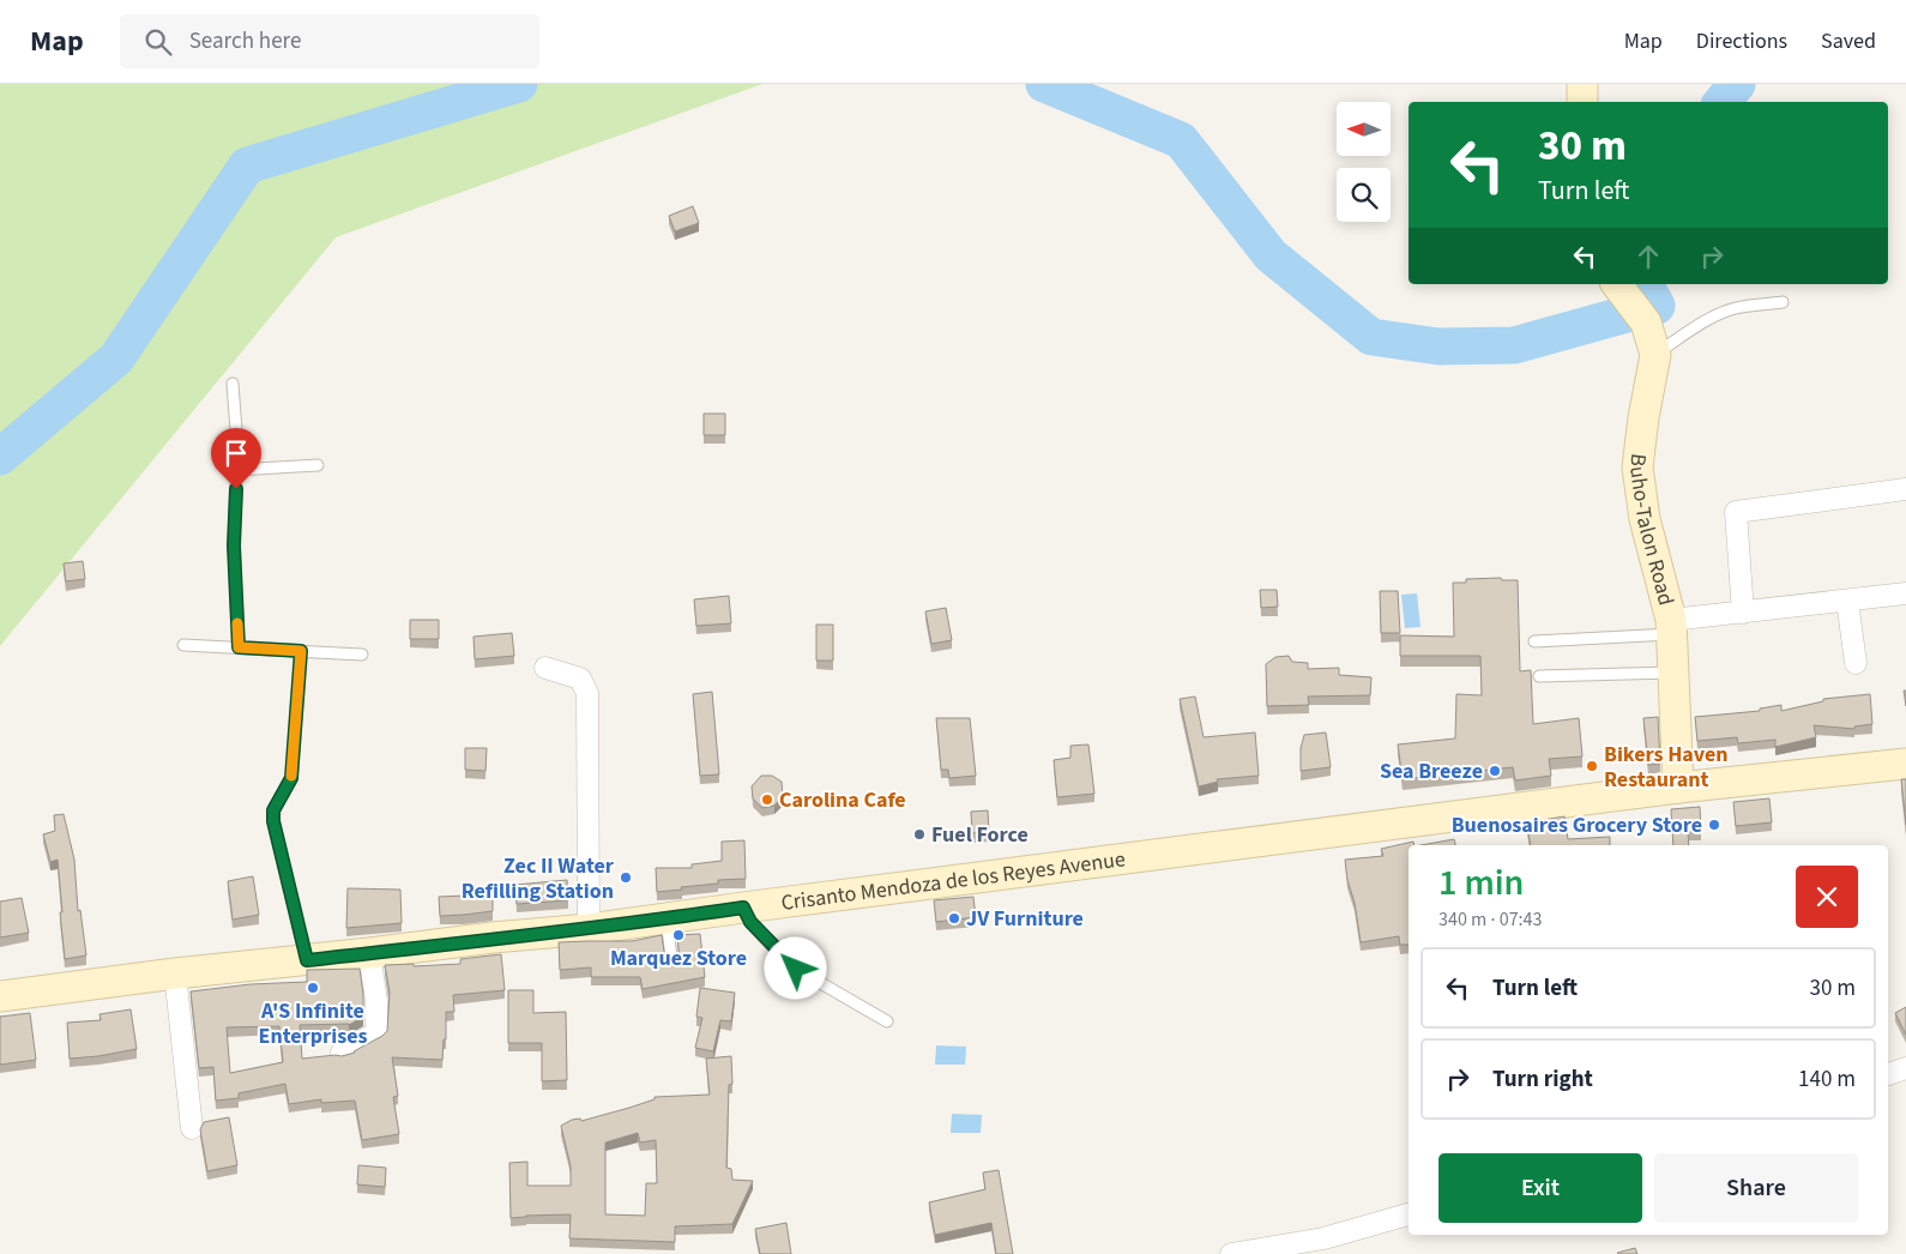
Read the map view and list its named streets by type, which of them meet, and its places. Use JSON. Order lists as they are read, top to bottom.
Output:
{
  "streets": {
    "main road": ["Buho-Talon Road", "Crisanto Mendoza de los Reyes Avenue"]
  },
  "crossings": [
    ["Buho-Talon Road", "Crisanto Mendoza de los Reyes Avenue"]
  ],
  "places": [
    "Bikers Haven Restaurant",
    "Sea Breeze",
    "Carolina Cafe",
    "Buenosaires Grocery Store",
    "Fuel Force",
    "Zec II Water Refilling Station",
    "JV Furniture",
    "Marquez Store",
    "A'S Infinite Enterprises"
  ],
  "north": "left",
  "page": {
    "header": "Map",
    "search": "Search here",
    "nav": ["Map", "Directions", "Saved"],
    "turn": ["30 m", "Turn left"],
    "heading": ["1 min", "340 m · 07:43"],
    "list": [
      {
        "name": "Turn left",
        "value": "30 m"
      },
      {
        "name": "Turn right",
        "value": "140 m"
      }
    ],
    "buttons": ["Exit", "Share"]
  }
}
